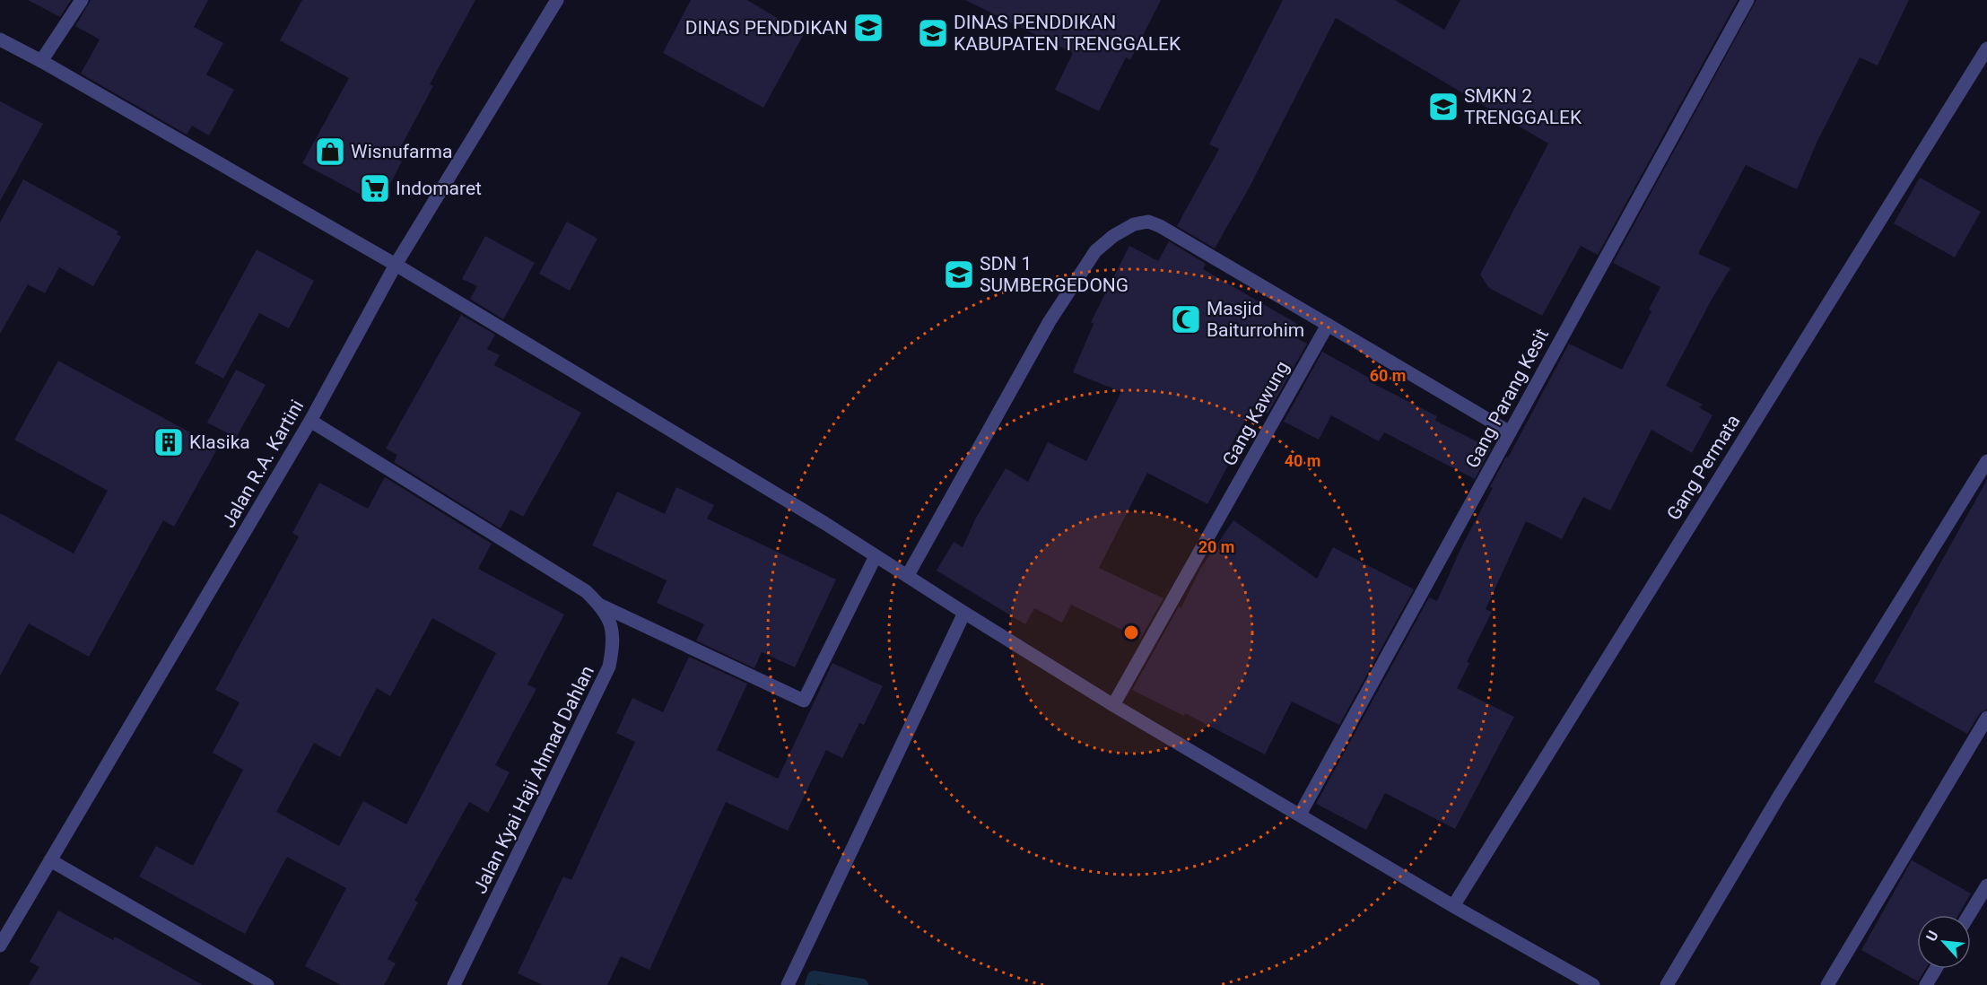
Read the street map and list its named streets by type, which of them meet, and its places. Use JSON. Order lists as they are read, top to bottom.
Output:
{
  "streets": {
    "street": [
      "Gang Parang Kesit",
      "Gang Kawung",
      "Jalan R.A. Kartini",
      "Gang Permata",
      "Jalan Kyai Haji Ahmad Dahlan"
    ]
  },
  "crossings": [
    ["Jalan R.A. Kartini", "Jalan Kyai Haji Ahmad Dahlan"]
  ],
  "places": {
    "school or university": [
      "DINAS PENDDIKAN",
      "DINAS PENDDIKAN KABUPATEN TRENGGALEK",
      "SMKN 2 TRENGGALEK",
      "SDN 1 SUMBERGEDONG"
    ],
    "shop": ["Wisnufarma"],
    "supermarket": ["Indomaret"],
    "mosque": ["Masjid Baiturrohim"],
    "building": ["Klasika"]
  },
  "north": "top left",
  "rings": ["60 m", "40 m", "20 m"]
}
